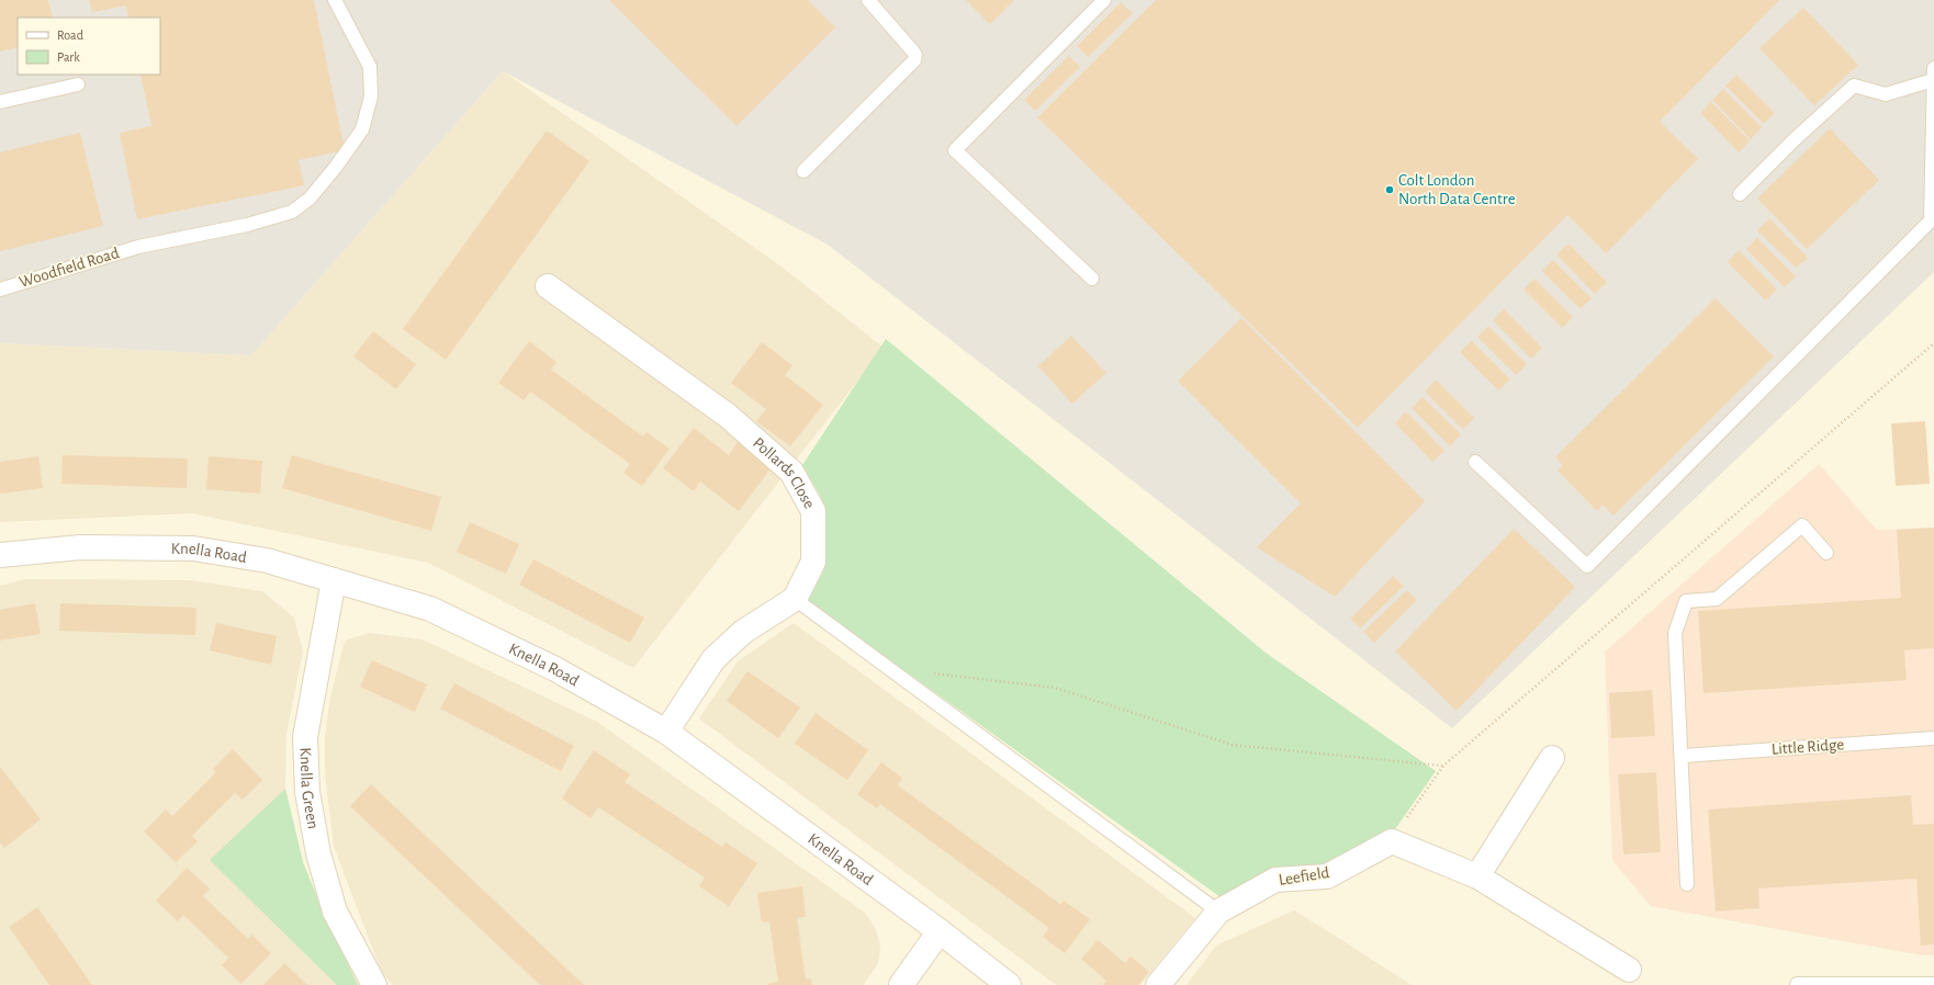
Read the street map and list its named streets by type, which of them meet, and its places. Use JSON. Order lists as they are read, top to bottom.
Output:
{
  "streets": {
    "street": [
      "Pollards Close",
      "Knella Road",
      "Knella Green",
      "Leefield"
    ],
    "lane": ["Woodfield Road", "Little Ridge"]
  },
  "crossings": [
    ["Knella Road", "Knella Green"]
  ],
  "places": ["Colt London North Data Centre"],
  "legend": ["Road", "Park"]
}
